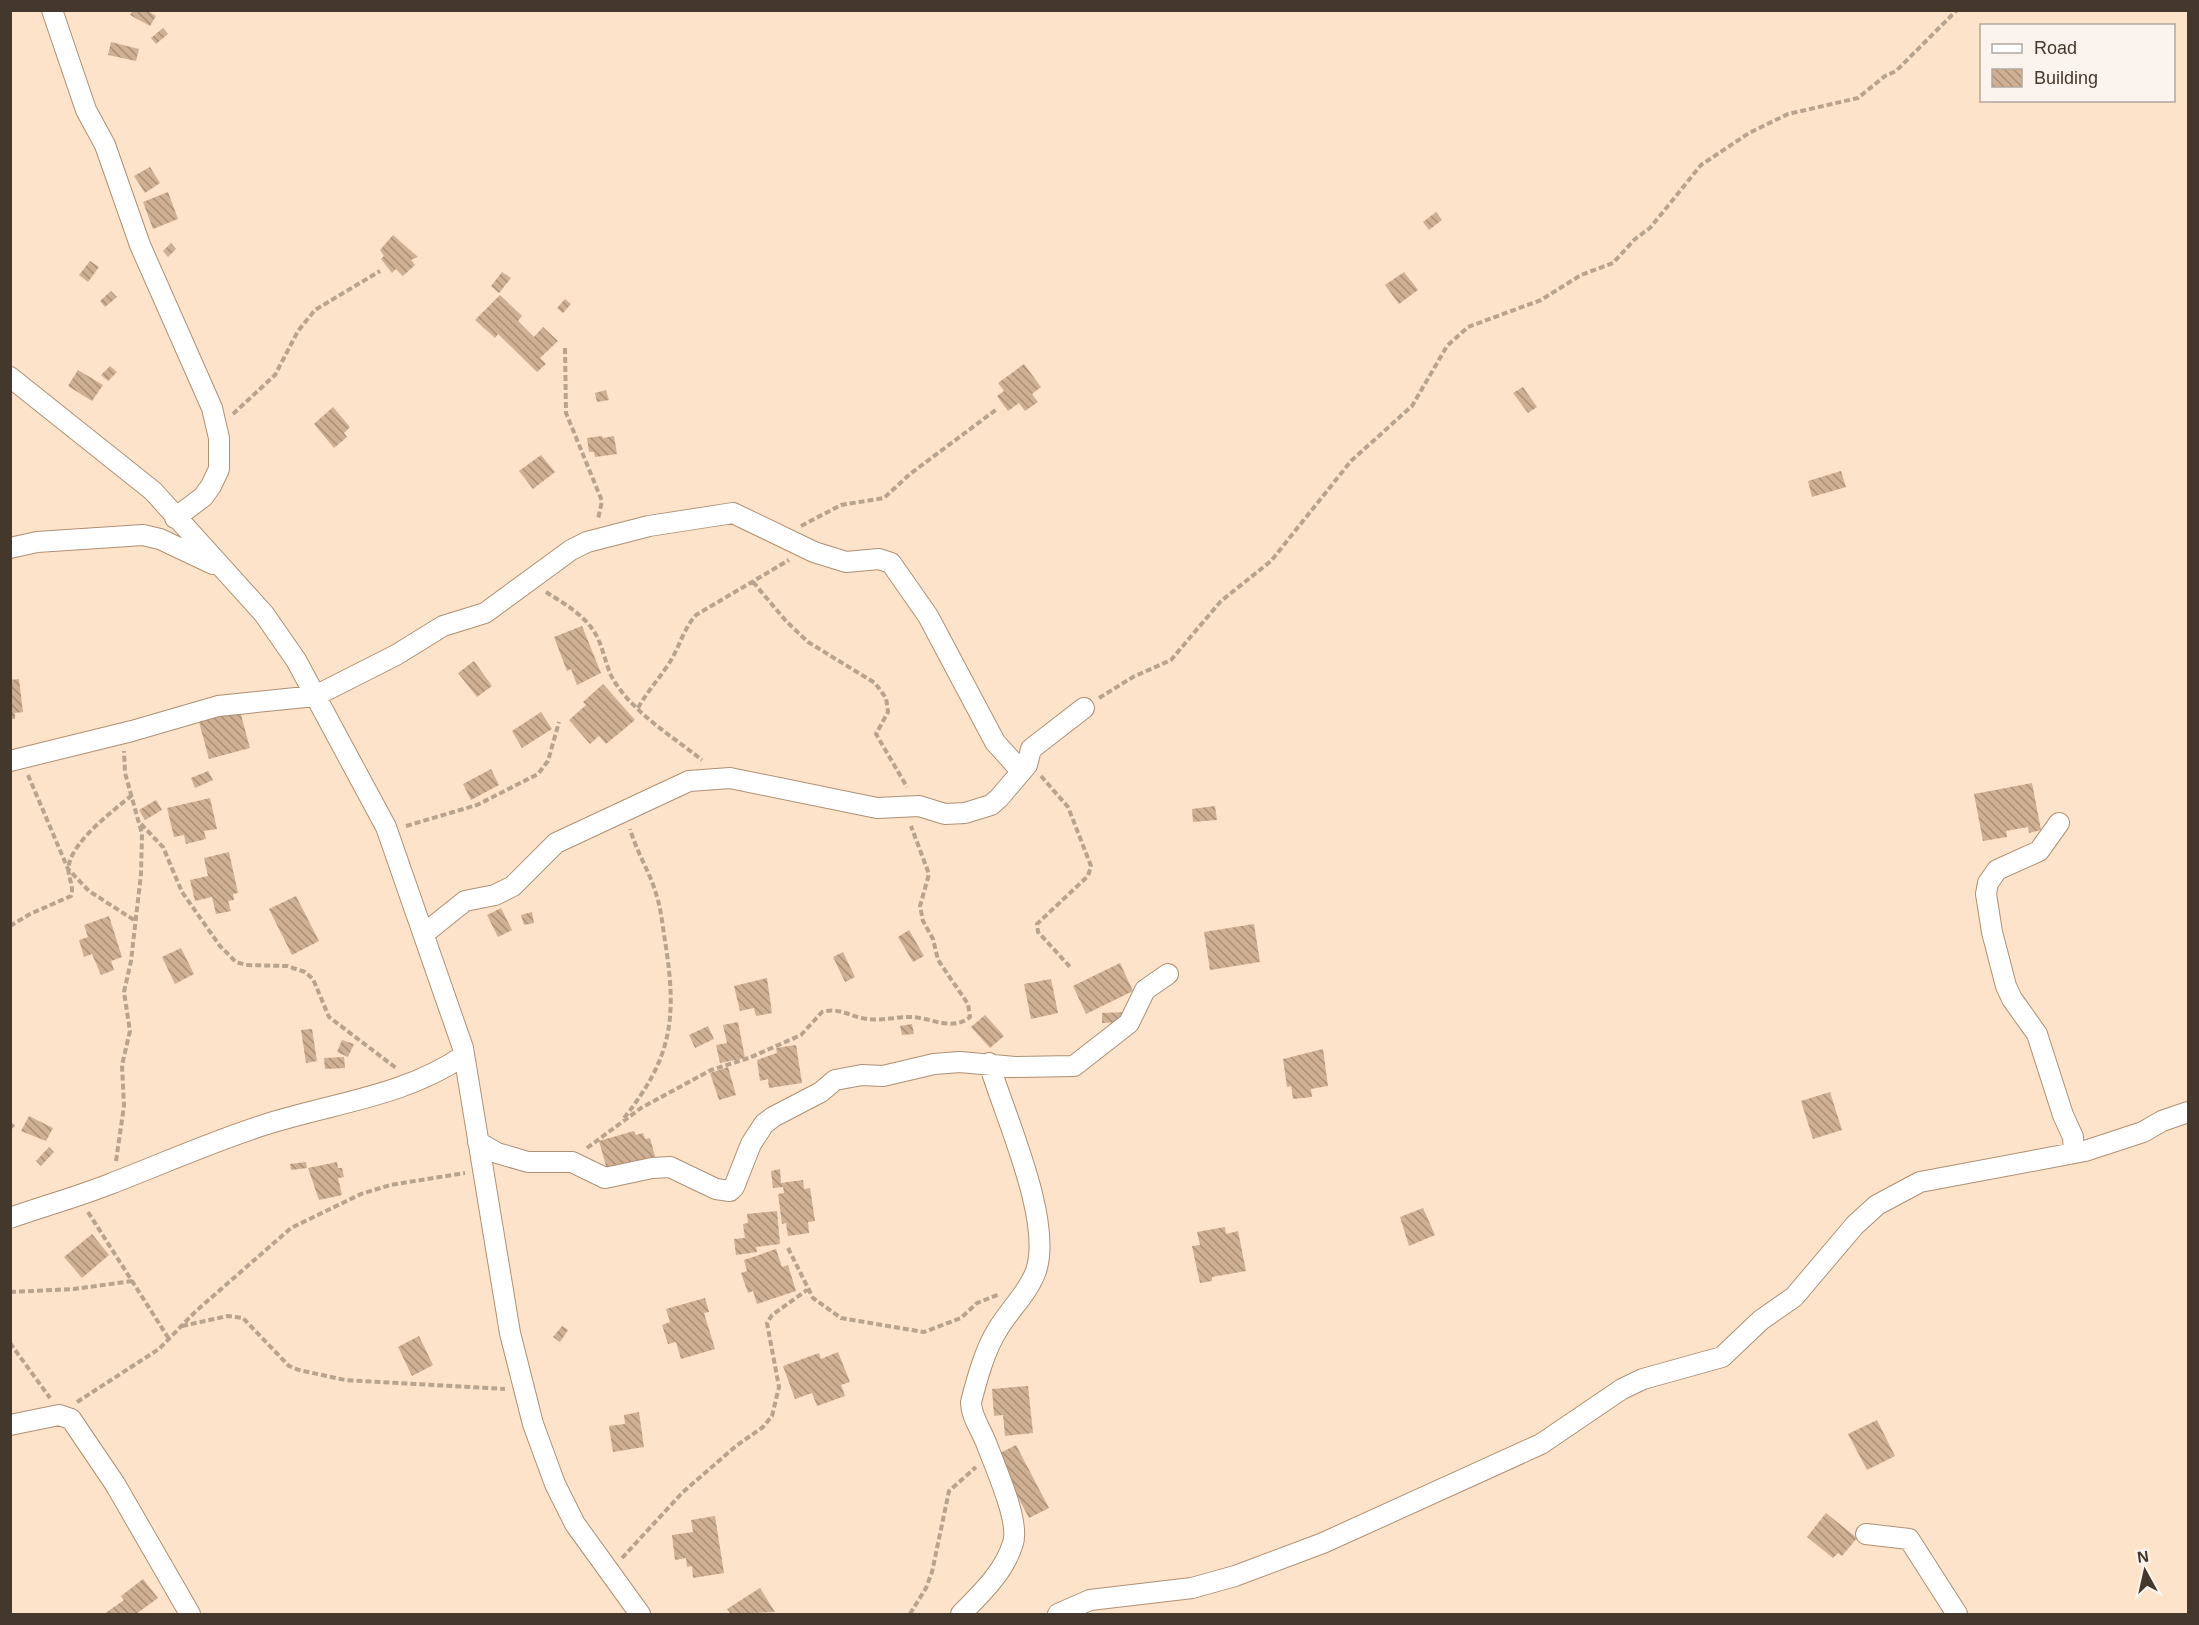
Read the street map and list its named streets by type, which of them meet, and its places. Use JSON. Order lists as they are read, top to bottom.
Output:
{
  "legend": ["Road", "Building"],
  "north": "top"
}
